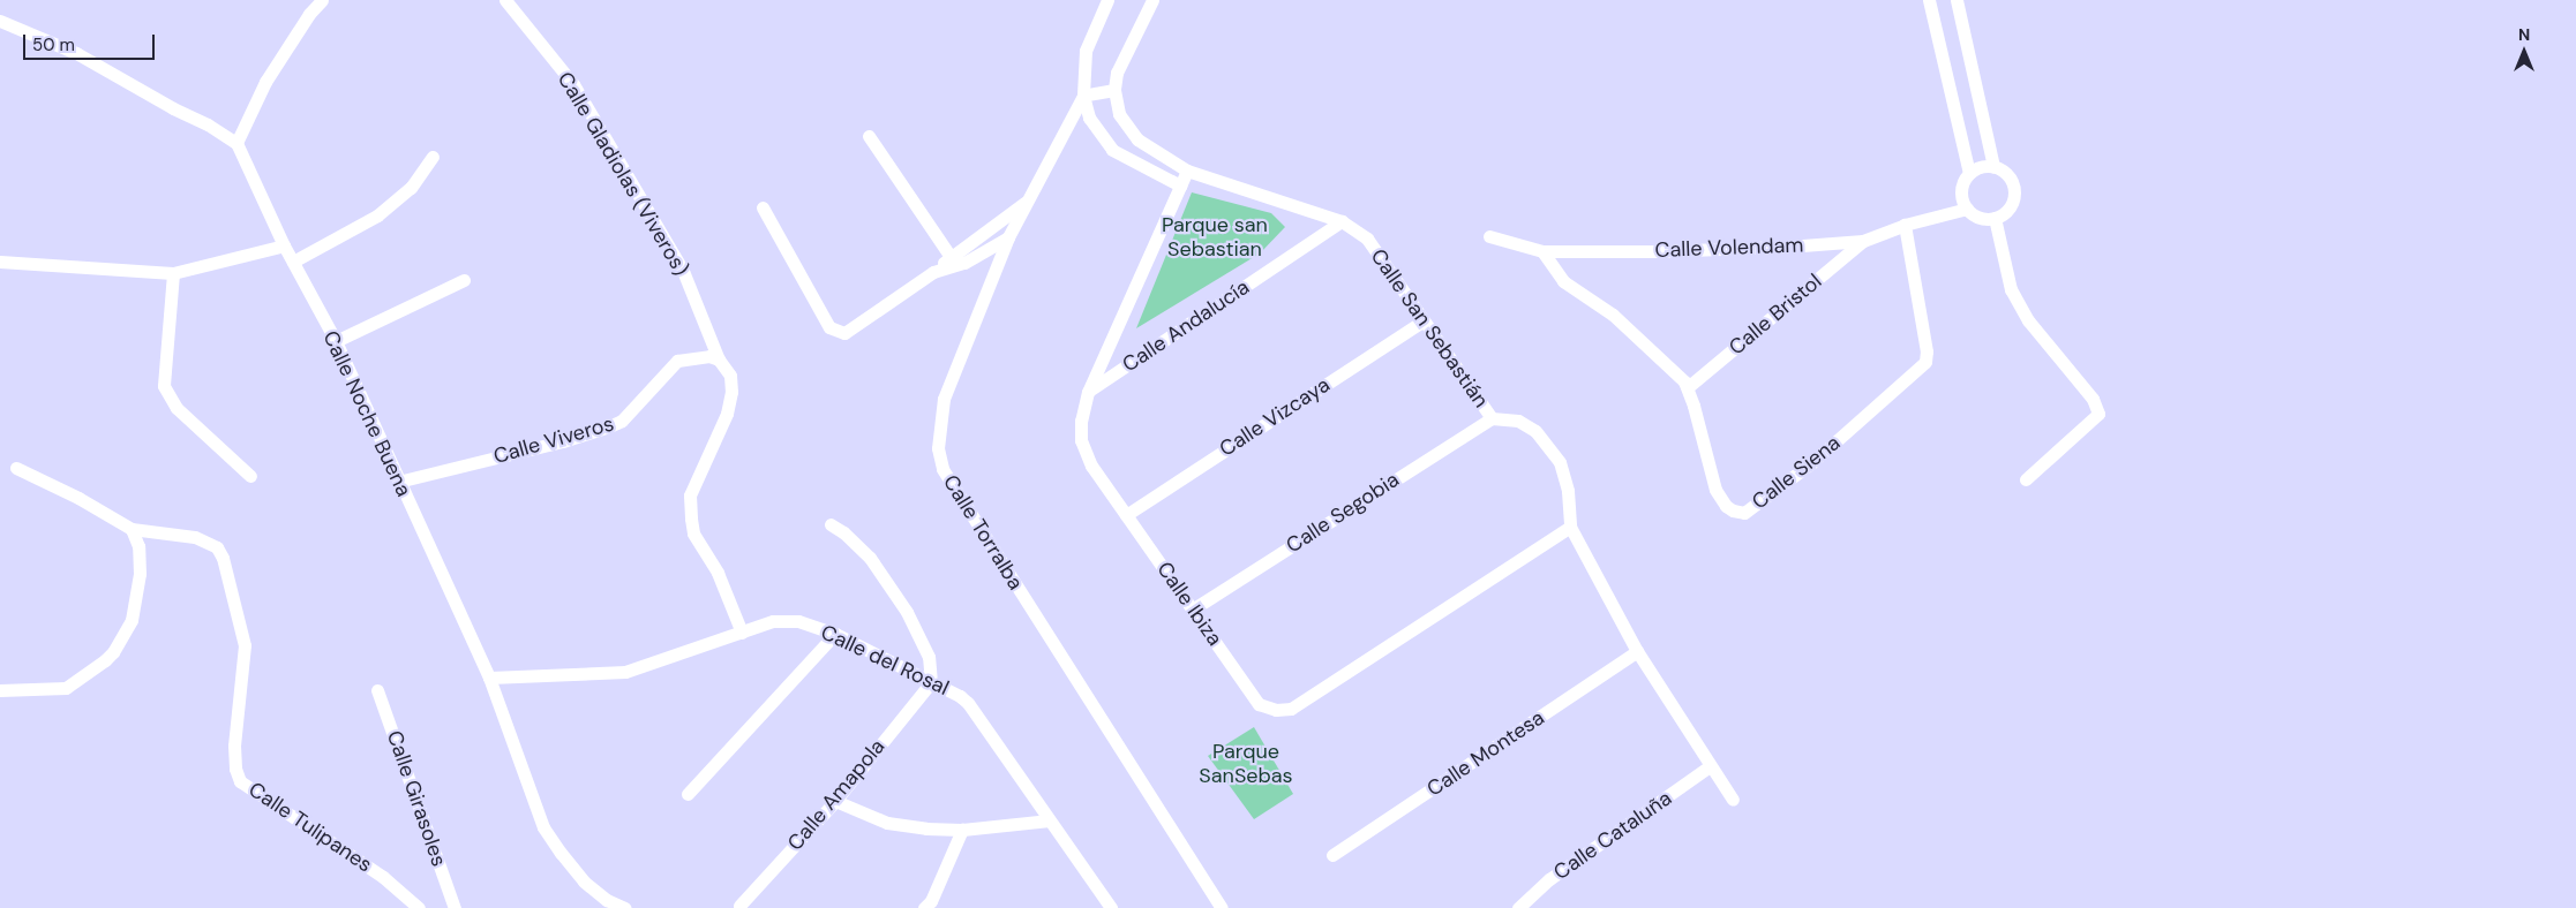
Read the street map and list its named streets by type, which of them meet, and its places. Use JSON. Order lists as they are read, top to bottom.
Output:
{
  "streets": {
    "street": [
      "Calle Gladiolas (Viveros)",
      "Calle Volendam",
      "Calle Bristol",
      "Calle Andalucía",
      "Calle San Sebastián",
      "Calle Noche Buena",
      "Calle Vizcaya",
      "Calle Viveros",
      "Calle Siena",
      "Calle Segobia",
      "Calle Torralba",
      "Calle Ibiza",
      "Calle del Rosal",
      "Calle Montesa",
      "Calle Amapola",
      "Calle Girasoles",
      "Calle Tulipanes",
      "Calle Cataluña"
    ]
  },
  "crossings": [
    ["Calle Gladiolas (Viveros)", "Calle Viveros"],
    ["Calle Gladiolas (Viveros)", "Calle del Rosal"],
    ["Calle Volendam", "Calle Bristol"],
    ["Calle Volendam", "Calle Siena"],
    ["Calle Bristol", "Calle Siena"],
    ["Calle Andalucía", "Calle San Sebastián"],
    ["Calle Andalucía", "Calle Ibiza"],
    ["Calle San Sebastián", "Calle Vizcaya"],
    ["Calle San Sebastián", "Calle Segobia"],
    ["Calle San Sebastián", "Calle Ibiza"],
    ["Calle San Sebastián", "Calle Montesa"],
    ["Calle San Sebastián", "Calle Cataluña"],
    ["Calle Noche Buena", "Calle Viveros"],
    ["Calle Noche Buena", "Calle del Rosal"],
    ["Calle Vizcaya", "Calle Ibiza"],
    ["Calle Segobia", "Calle Ibiza"],
    ["Calle Torralba", "Calle Ibiza"],
    ["Calle del Rosal", "Calle Amapola"]
  ],
  "parks": ["Parque san Sebastian", "Parque SanSebas"],
  "scale_bar": "50 m",
  "north": "top"
}
